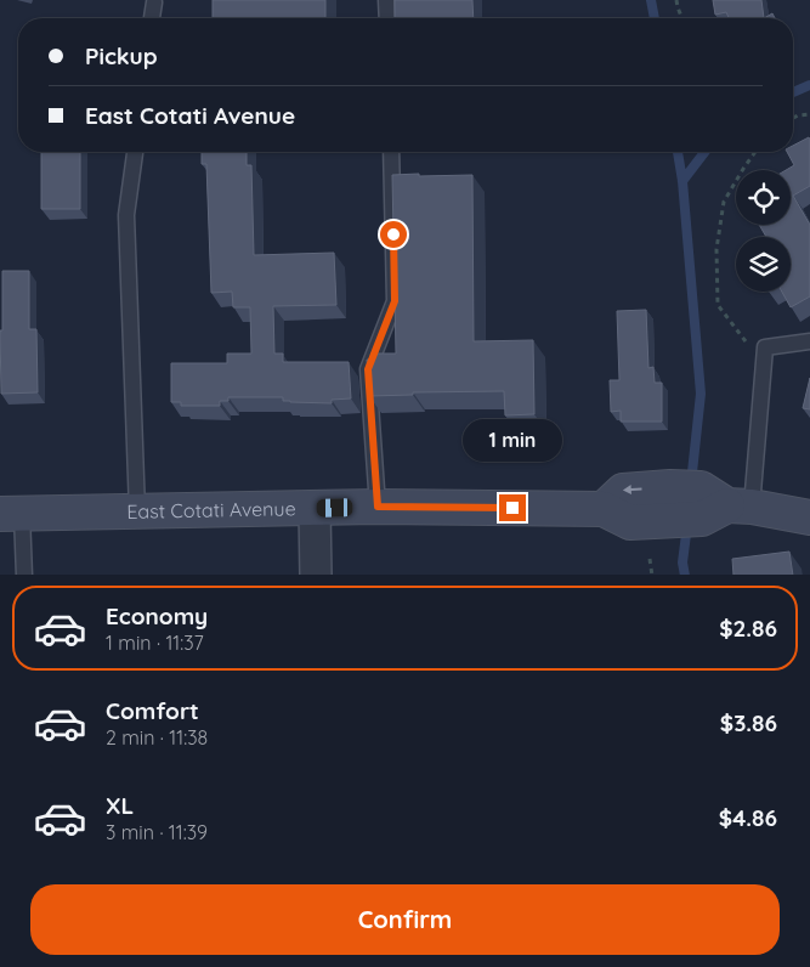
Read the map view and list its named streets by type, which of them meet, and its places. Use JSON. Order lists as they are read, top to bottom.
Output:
{
  "streets": {
    "main road": ["East Cotati Avenue"]
  },
  "page": {
    "banner": ["Pickup", "East Cotati Avenue"],
    "bubble": "1 min",
    "list": [
      {
        "name": "Economy",
        "note": "1 min · 11:37",
        "value": "$2.86"
      },
      {
        "name": "Comfort",
        "note": "2 min · 11:38",
        "value": "$3.86"
      },
      {
        "name": "XL",
        "note": "3 min · 11:39",
        "value": "$4.86"
      }
    ],
    "buttons": "Confirm"
  }
}
